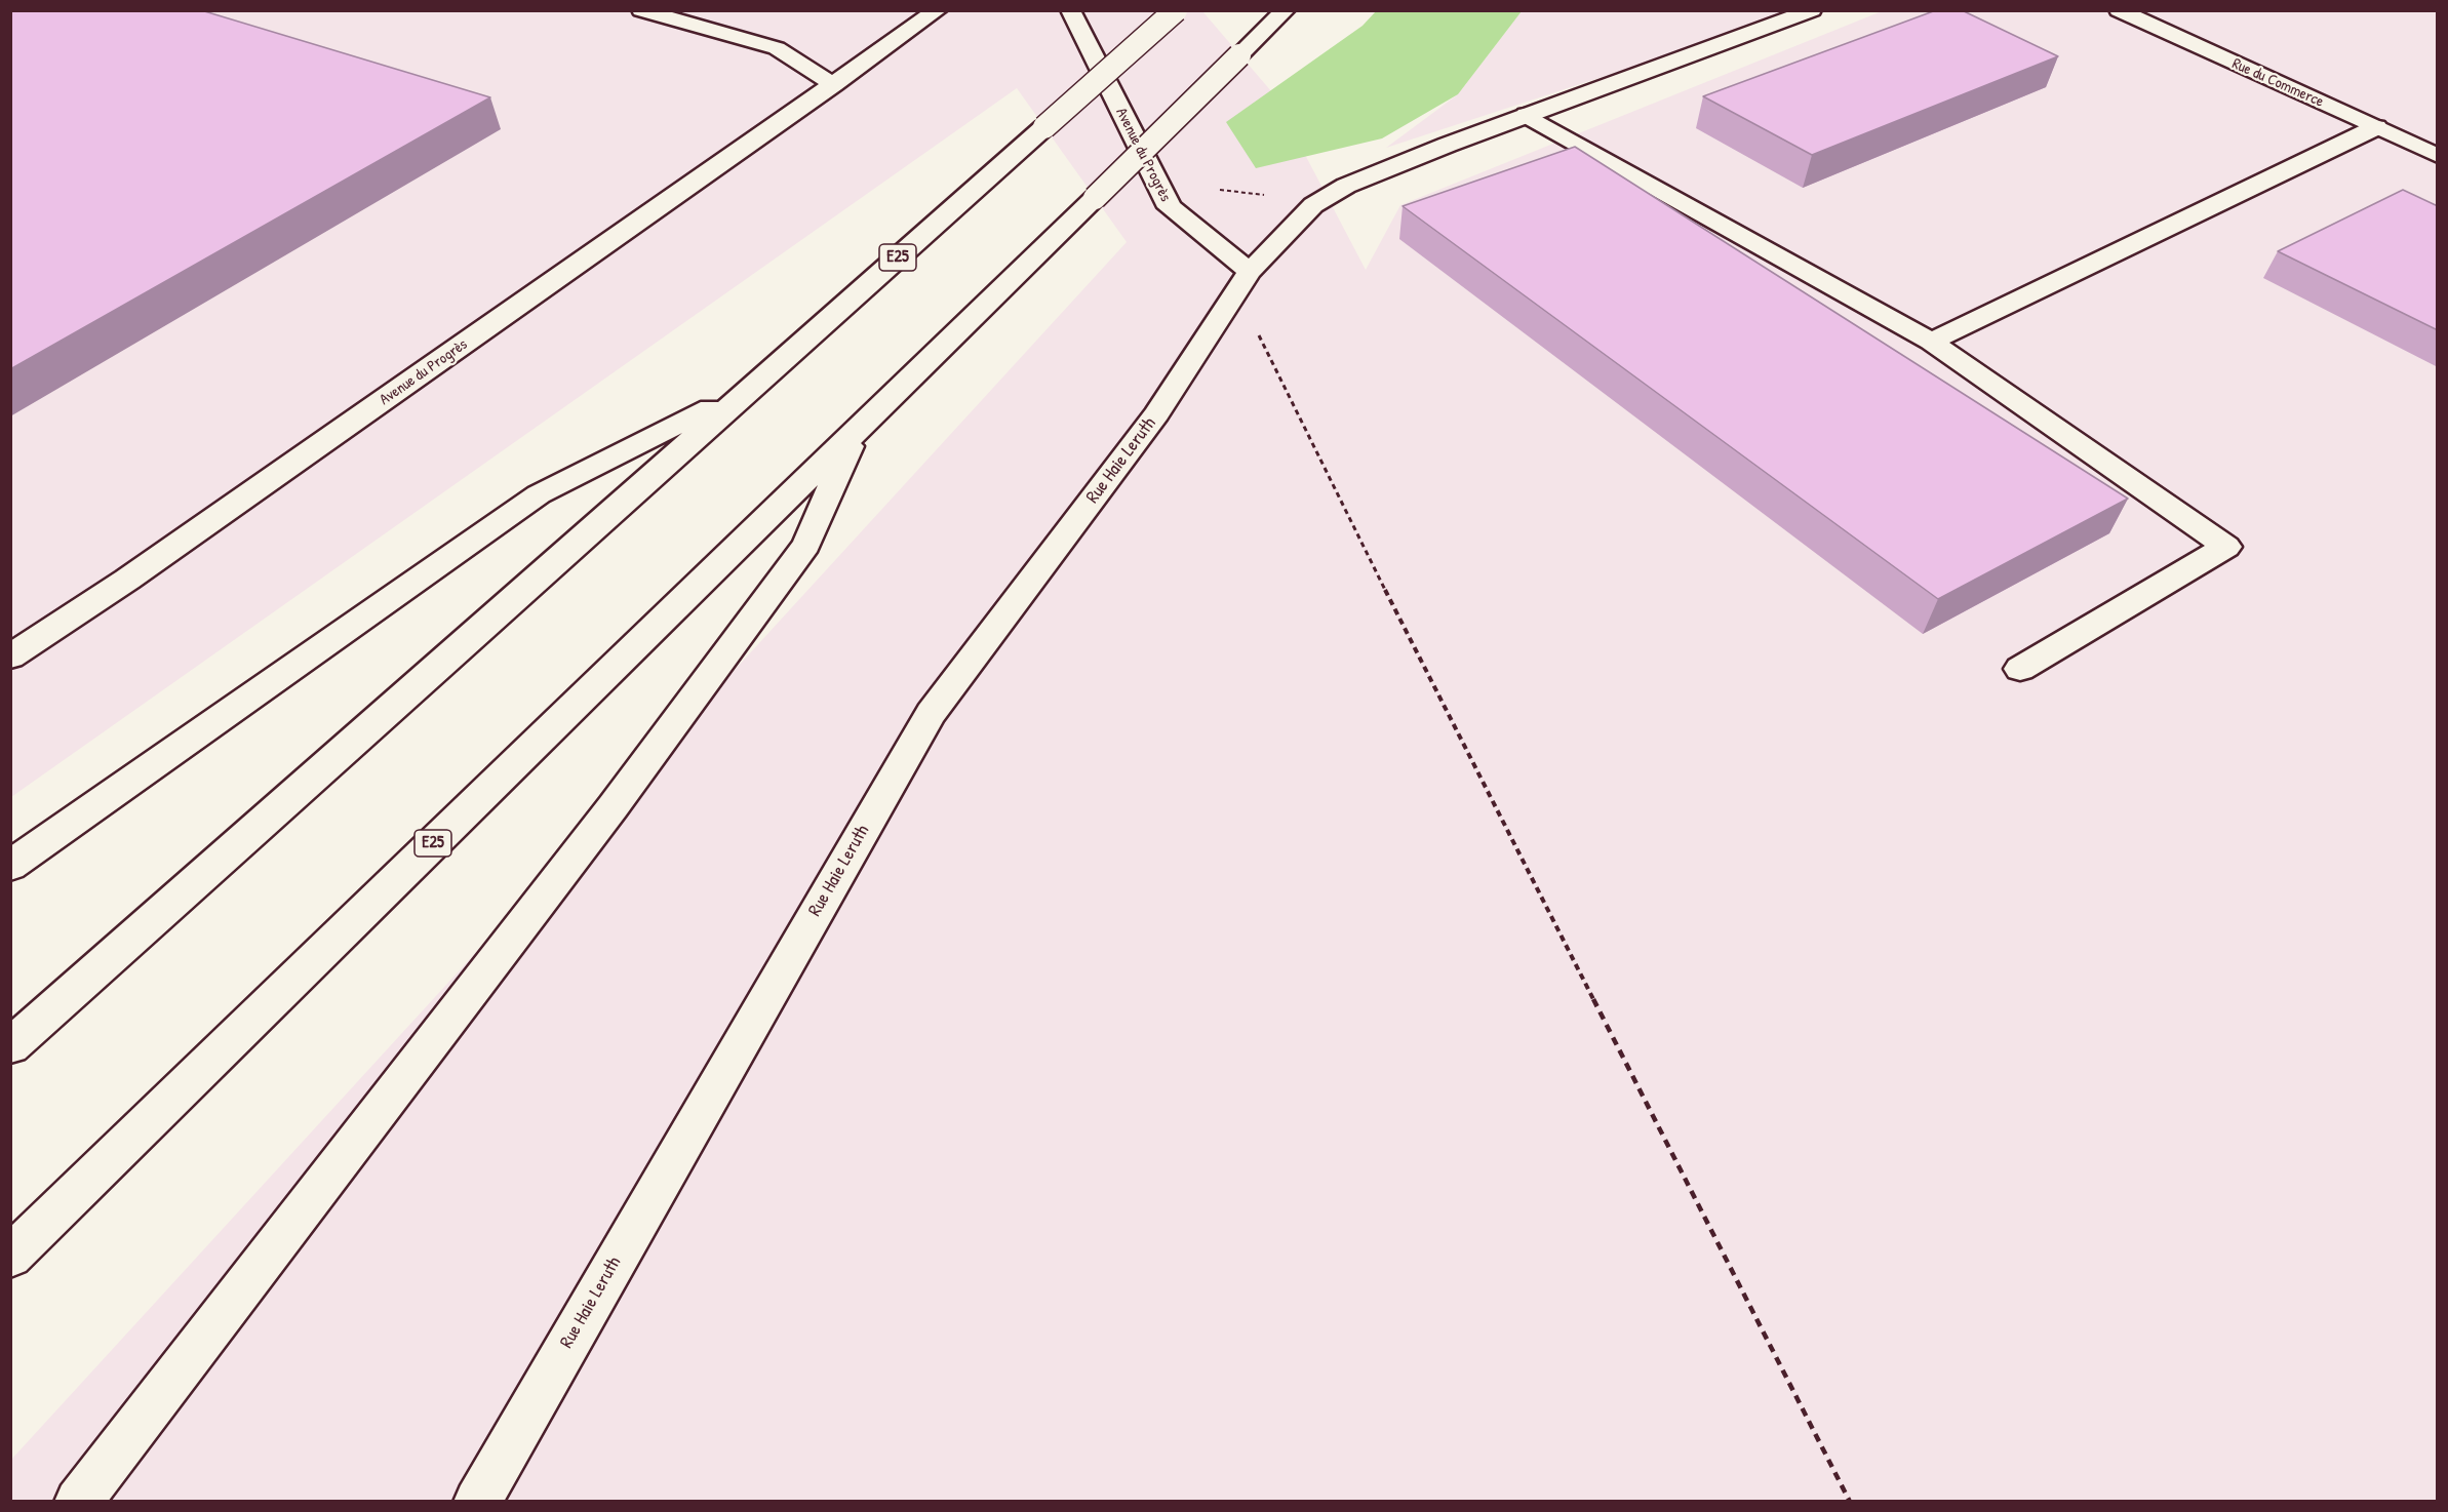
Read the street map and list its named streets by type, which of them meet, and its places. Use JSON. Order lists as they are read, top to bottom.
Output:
{
  "streets": {
    "main road": [
      "Rue du Commerce",
      "Avenue du Progrès",
      "E25",
      "Rue Haie Leruth"
    ]
  },
  "crossings": [
    ["Avenue du Progrès", "Rue Haie Leruth"]
  ]
}
